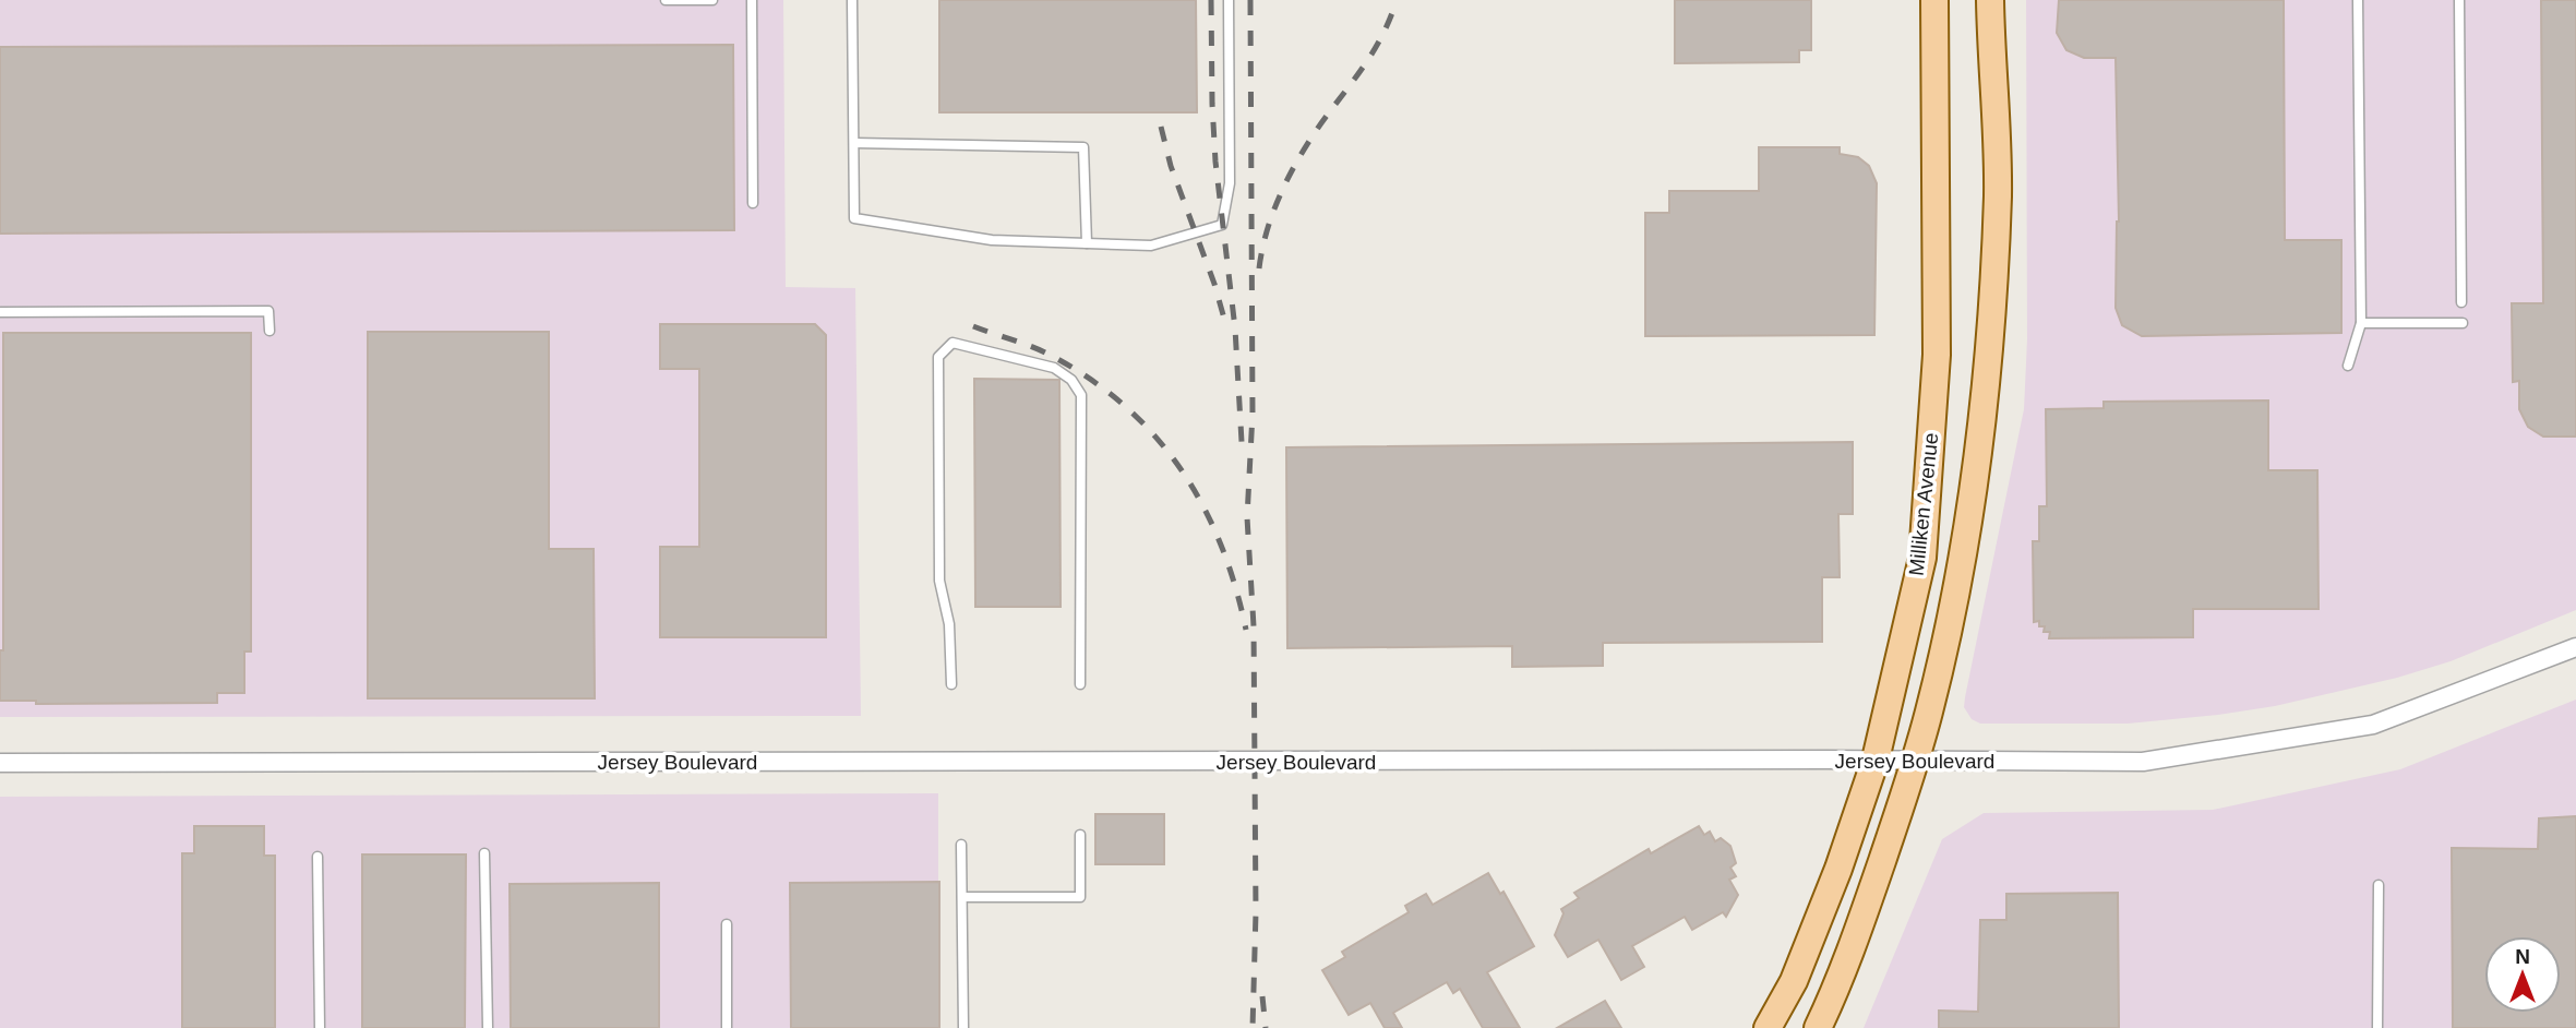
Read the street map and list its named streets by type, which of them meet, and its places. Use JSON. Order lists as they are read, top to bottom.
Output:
{
  "streets": {
    "main road": ["Milliken Avenue"],
    "street": ["Jersey Boulevard"]
  },
  "crossings": [
    ["Milliken Avenue", "Jersey Boulevard"]
  ],
  "north": "top"
}
